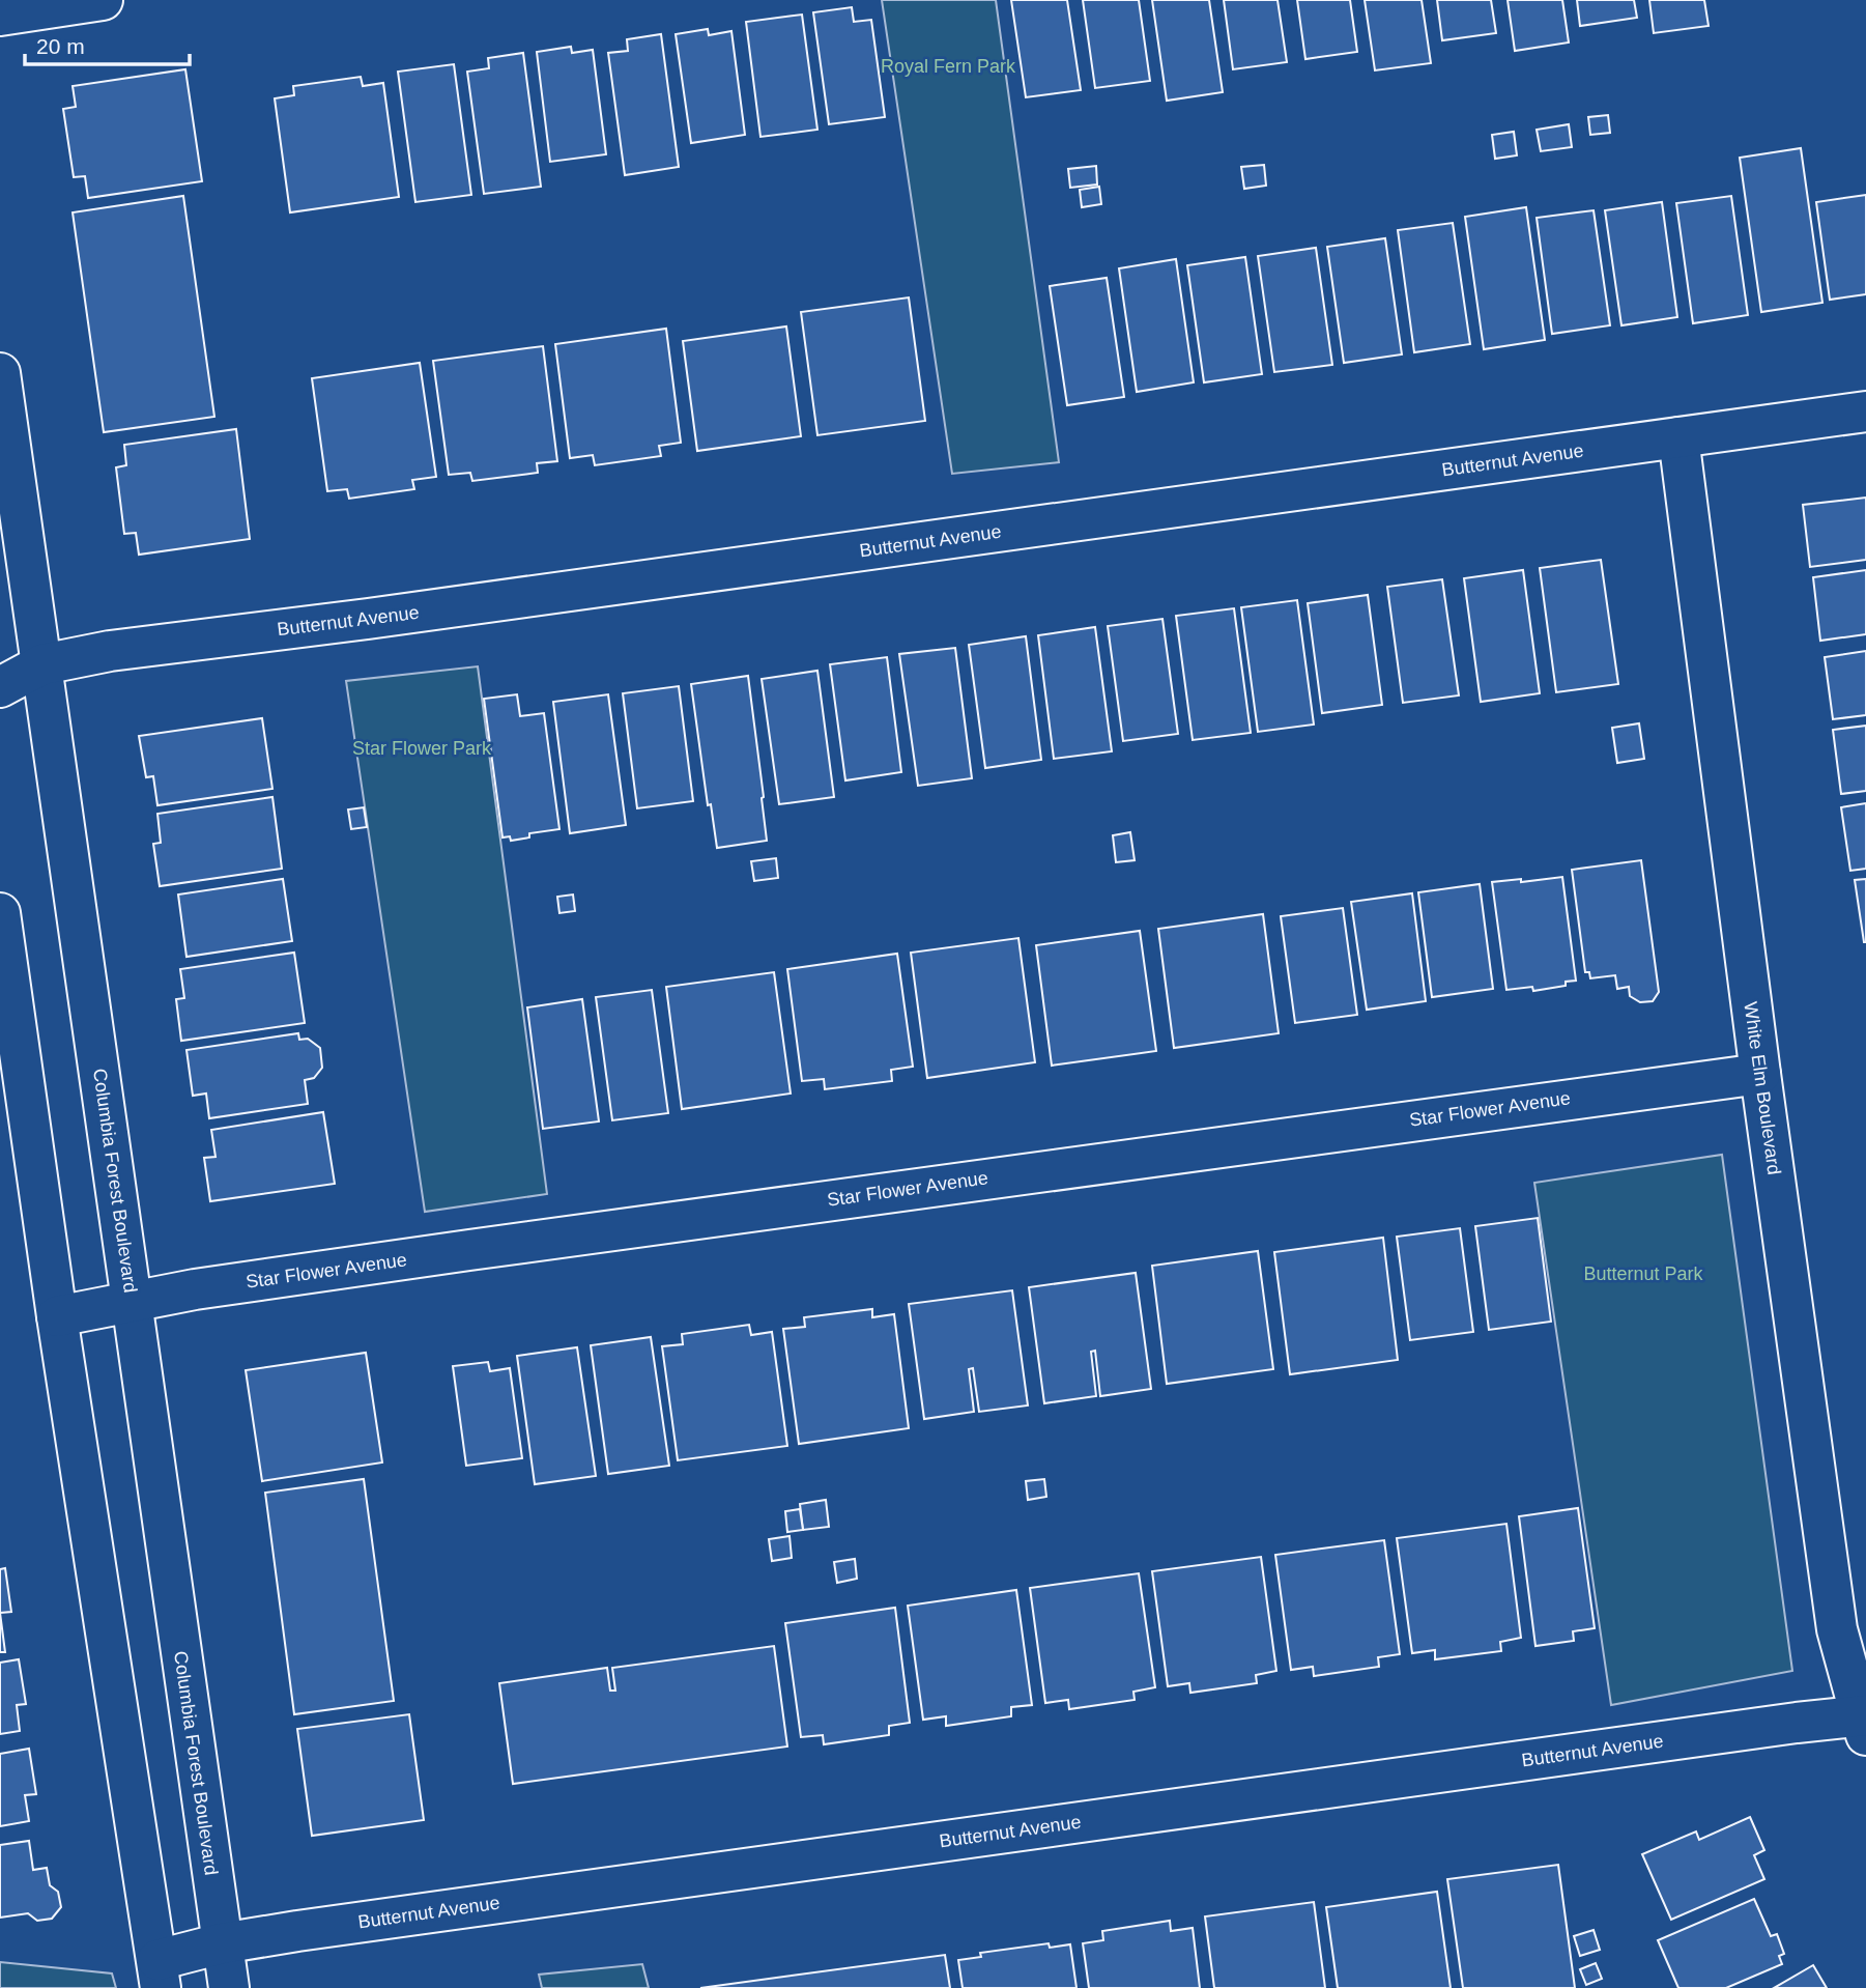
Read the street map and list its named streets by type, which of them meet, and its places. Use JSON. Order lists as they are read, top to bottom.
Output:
{
  "streets": {
    "street": [
      "Butternut Avenue",
      "White Elm Boulevard",
      "Star Flower Avenue",
      "Columbia Forest Boulevard"
    ]
  },
  "crossings": [
    ["Butternut Avenue", "White Elm Boulevard"],
    ["Butternut Avenue", "Columbia Forest Boulevard"],
    ["White Elm Boulevard", "Star Flower Avenue"],
    ["Star Flower Avenue", "Columbia Forest Boulevard"]
  ],
  "parks": ["Royal Fern Park", "Star Flower Park", "Butternut Park"],
  "scale_bar": "20 m"
}
